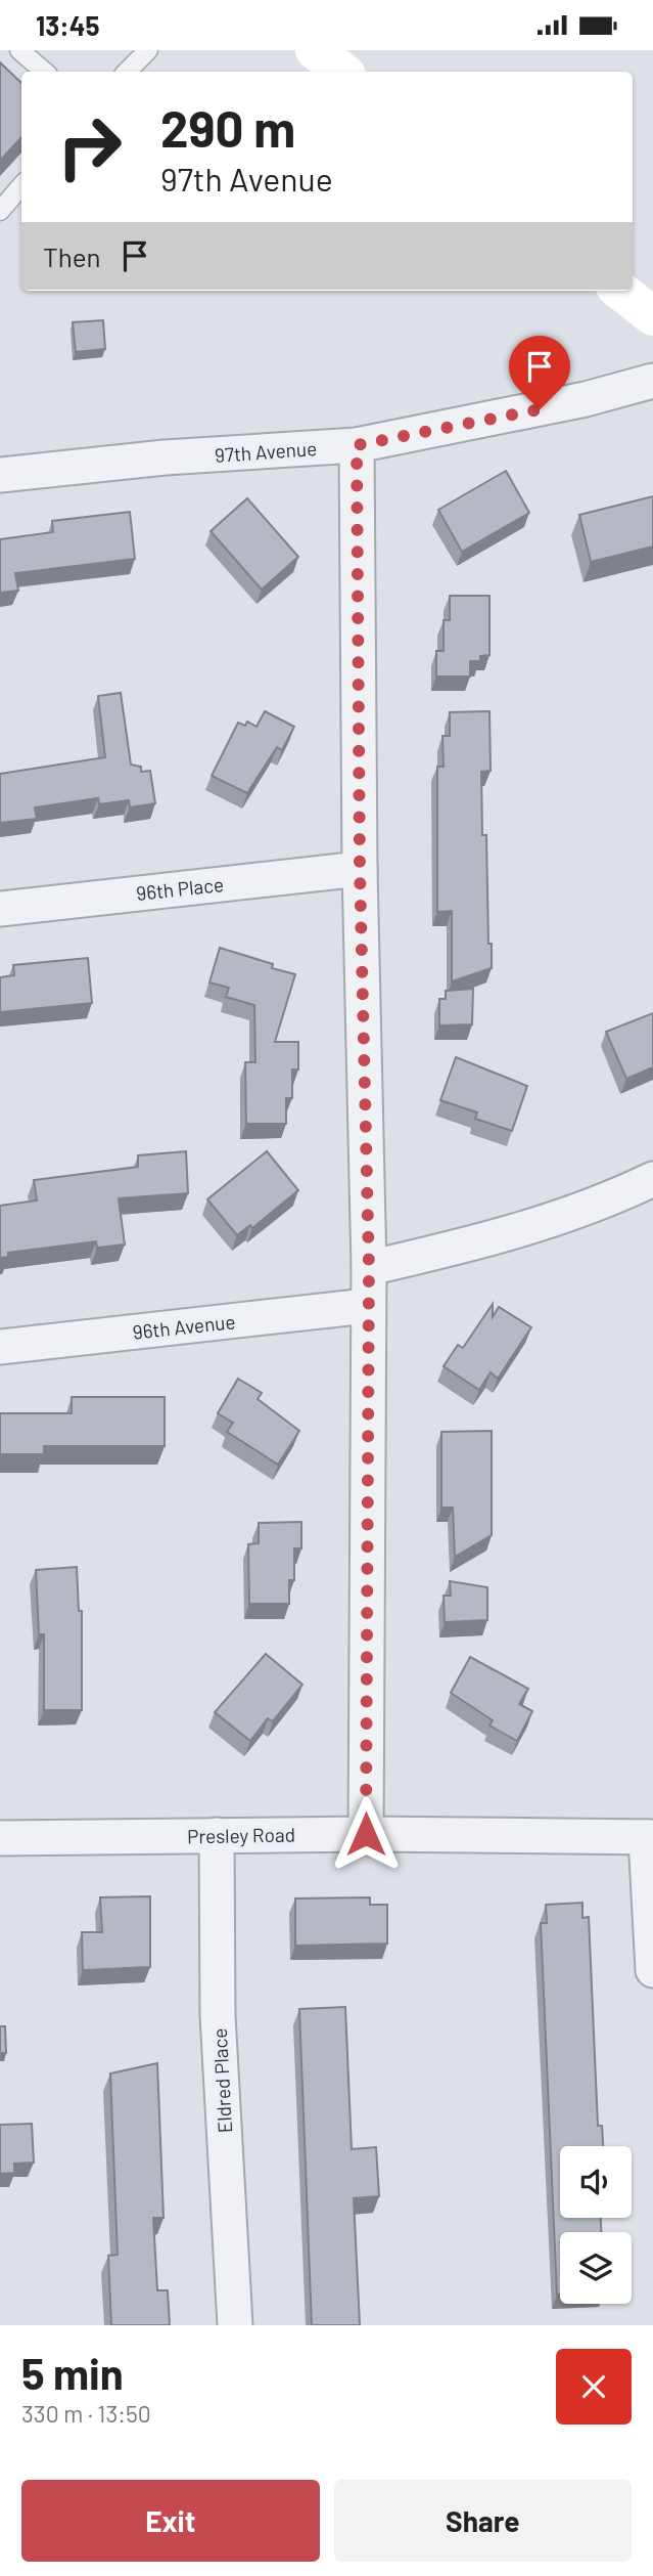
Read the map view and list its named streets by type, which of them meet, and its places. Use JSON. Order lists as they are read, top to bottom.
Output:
{
  "streets": {
    "street": [
      "97th Avenue",
      "96th Place",
      "96th Avenue",
      "Presley Road",
      "Eldred Place"
    ]
  },
  "crossings": [
    ["Presley Road", "Eldred Place"]
  ],
  "page": {
    "status": "13:45",
    "turn": ["290 m", "97th Avenue"],
    "then": "Then",
    "heading": ["5 min", "330 m · 13:50"],
    "buttons": ["Exit", "Share"]
  }
}
